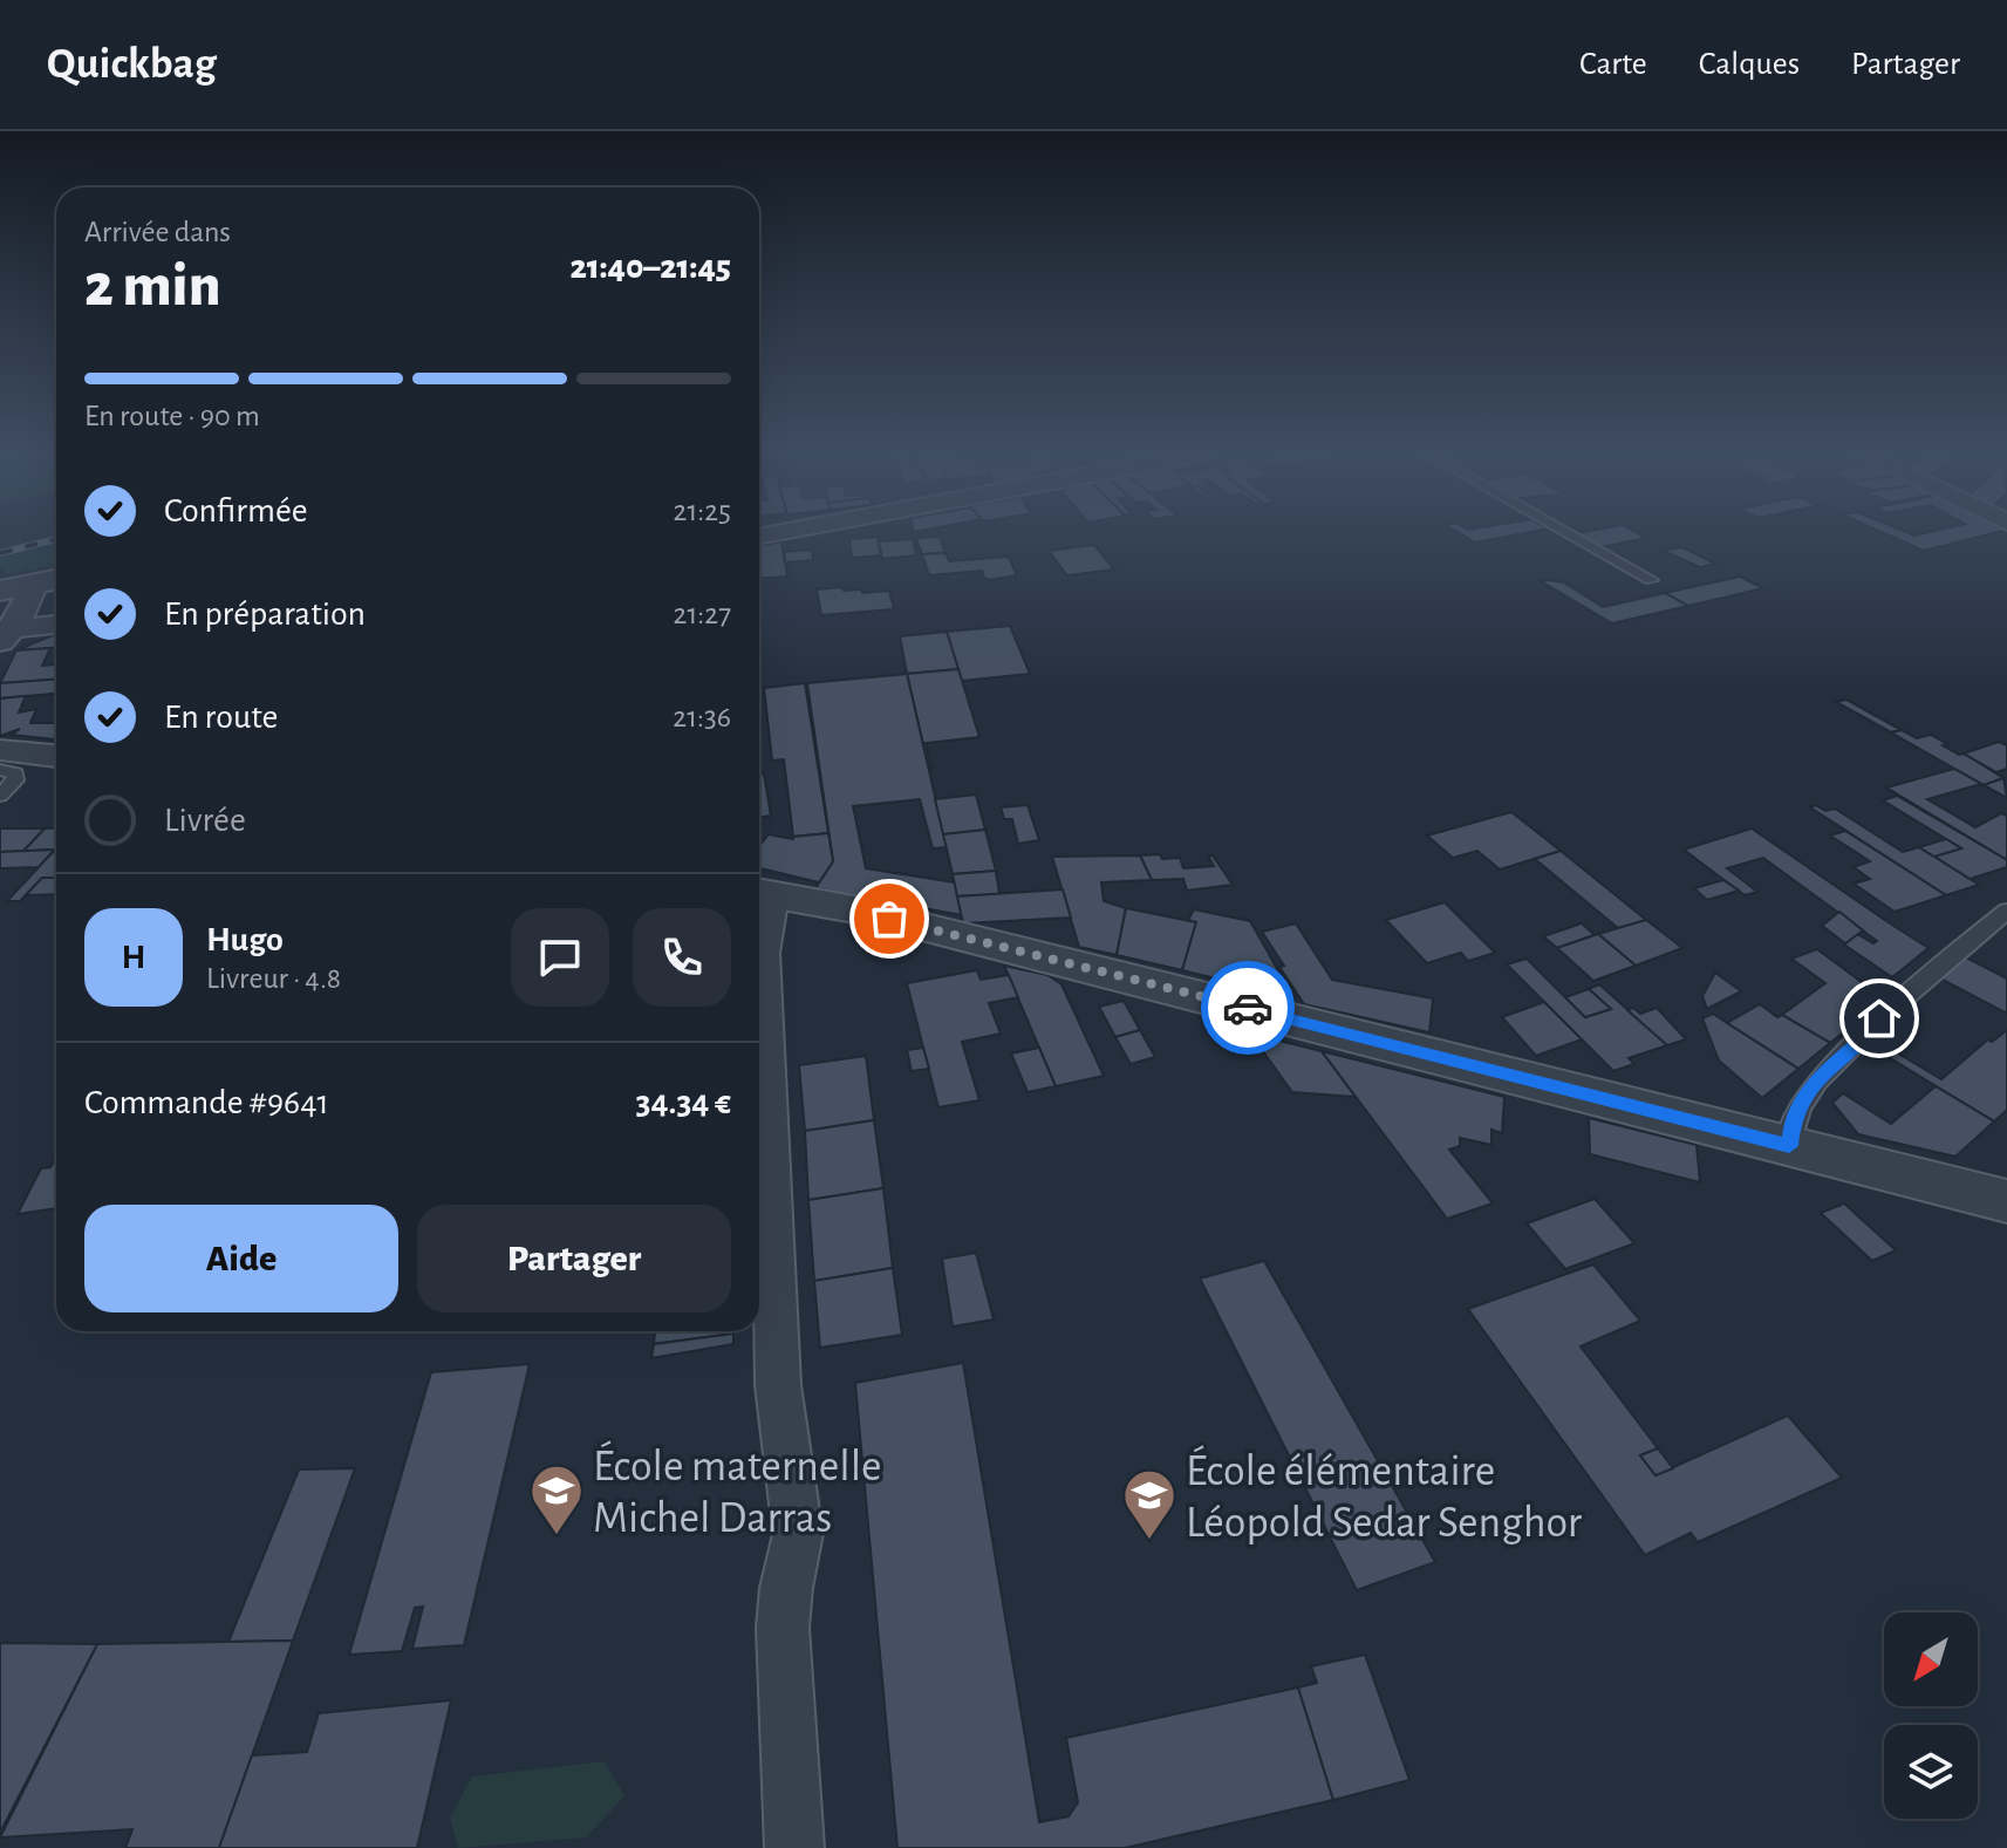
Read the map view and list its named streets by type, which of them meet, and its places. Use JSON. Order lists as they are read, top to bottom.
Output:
{
  "places": {
    "school or university": ["École maternelle Michel Darras", "École élémentaire Léopold Sedar Senghor"]
  },
  "north": "bottom left",
  "page": {
    "header": "Quickbag",
    "nav": ["Carte", "Calques", "Partager"],
    "heading": ["2 min", "Arrivée dans", "21:40–21:45"],
    "panel": [
      "Hugo",
      "Livreur · 4.8",
      "Commande #9641",
      "34.34 €"
    ],
    "bar": "En route · 90 m",
    "list": [
      ["Confirmée", "21:25"],
      ["En préparation", "21:27"],
      ["En route", "21:36"],
      "Livrée"
    ],
    "round": "H",
    "buttons": ["Aide", "Partager"]
  }
}
